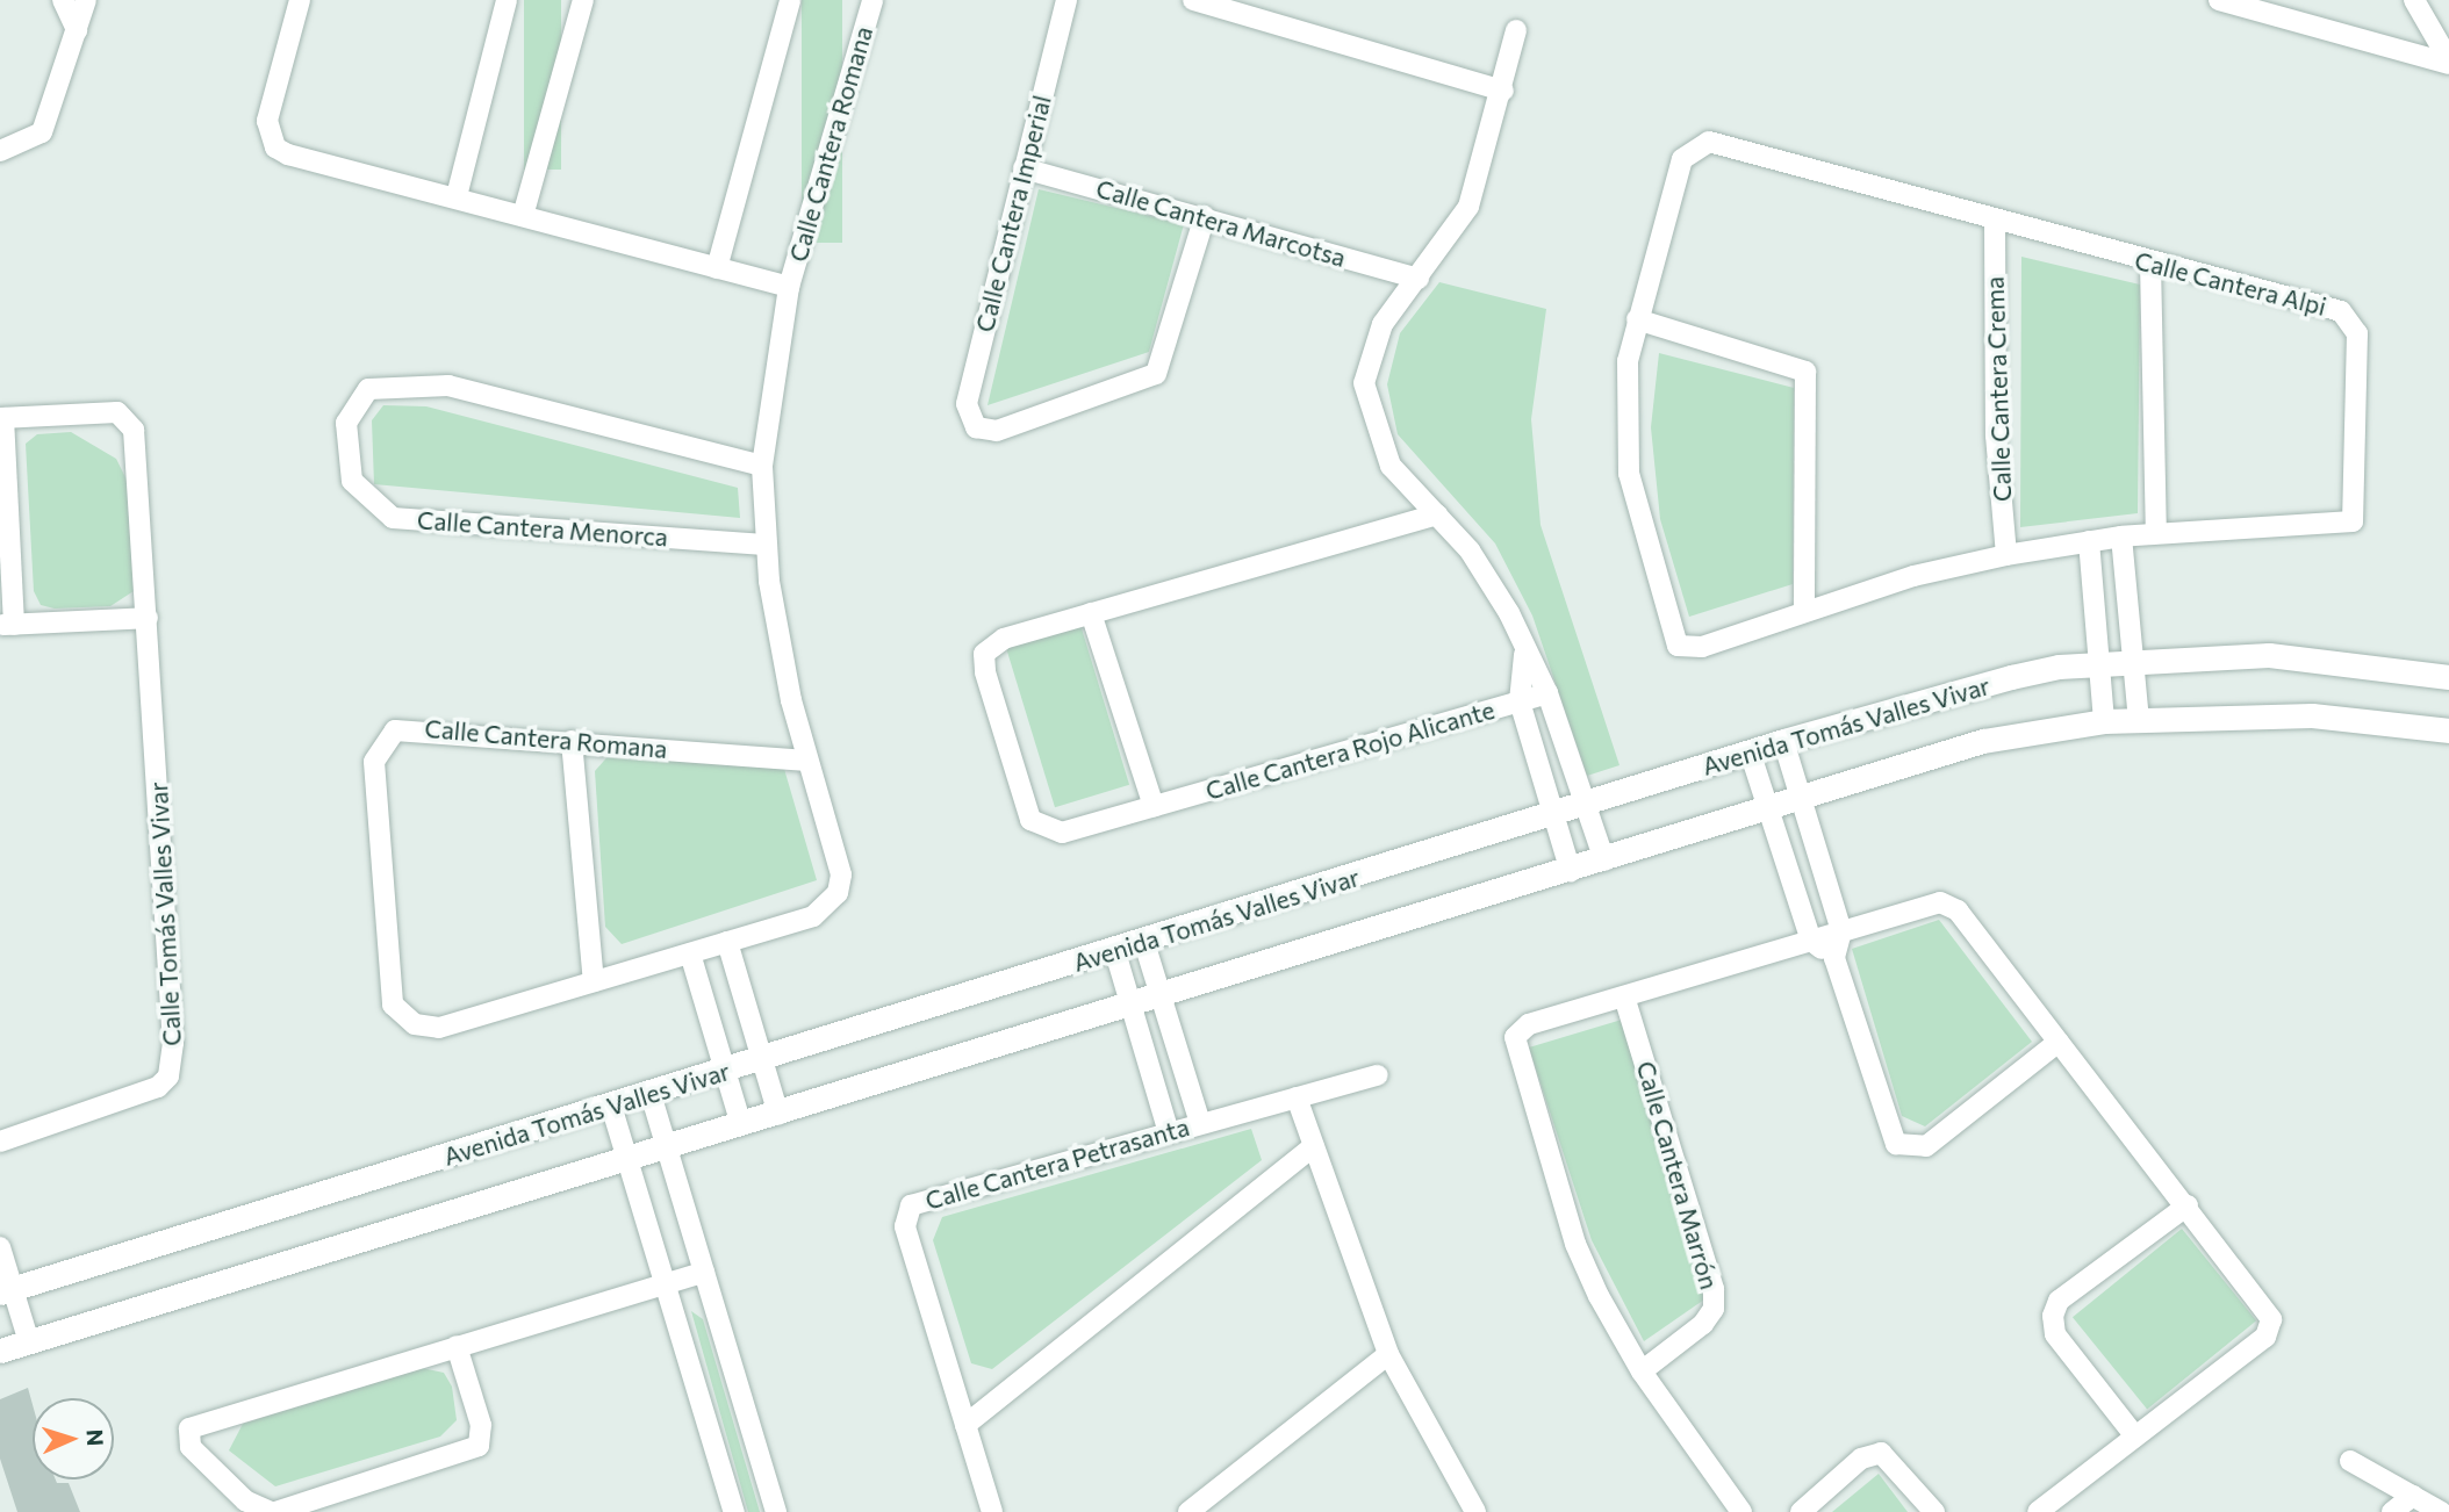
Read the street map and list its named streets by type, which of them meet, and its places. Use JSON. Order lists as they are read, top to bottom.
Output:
{
  "streets": {
    "main road": ["Avenida Tomás Valles Vivar"],
    "street": [
      "Calle Cantera Romana",
      "Calle Cantera Imperial",
      "Calle Cantera Marcotsa",
      "Calle Cantera Alpi",
      "Calle Cantera Crema",
      "Calle Cantera Menorca",
      "Calle Cantera Rojo Alicante",
      "Calle Tomás Valles Vivar",
      "Calle Cantera Petrasanta",
      "Calle Cantera Marrón"
    ]
  },
  "crossings": [
    ["Calle Cantera Romana", "Calle Cantera Menorca"],
    ["Calle Cantera Imperial", "Calle Cantera Marcotsa"],
    ["Calle Cantera Alpi", "Calle Cantera Crema"]
  ],
  "north": "right"
}
